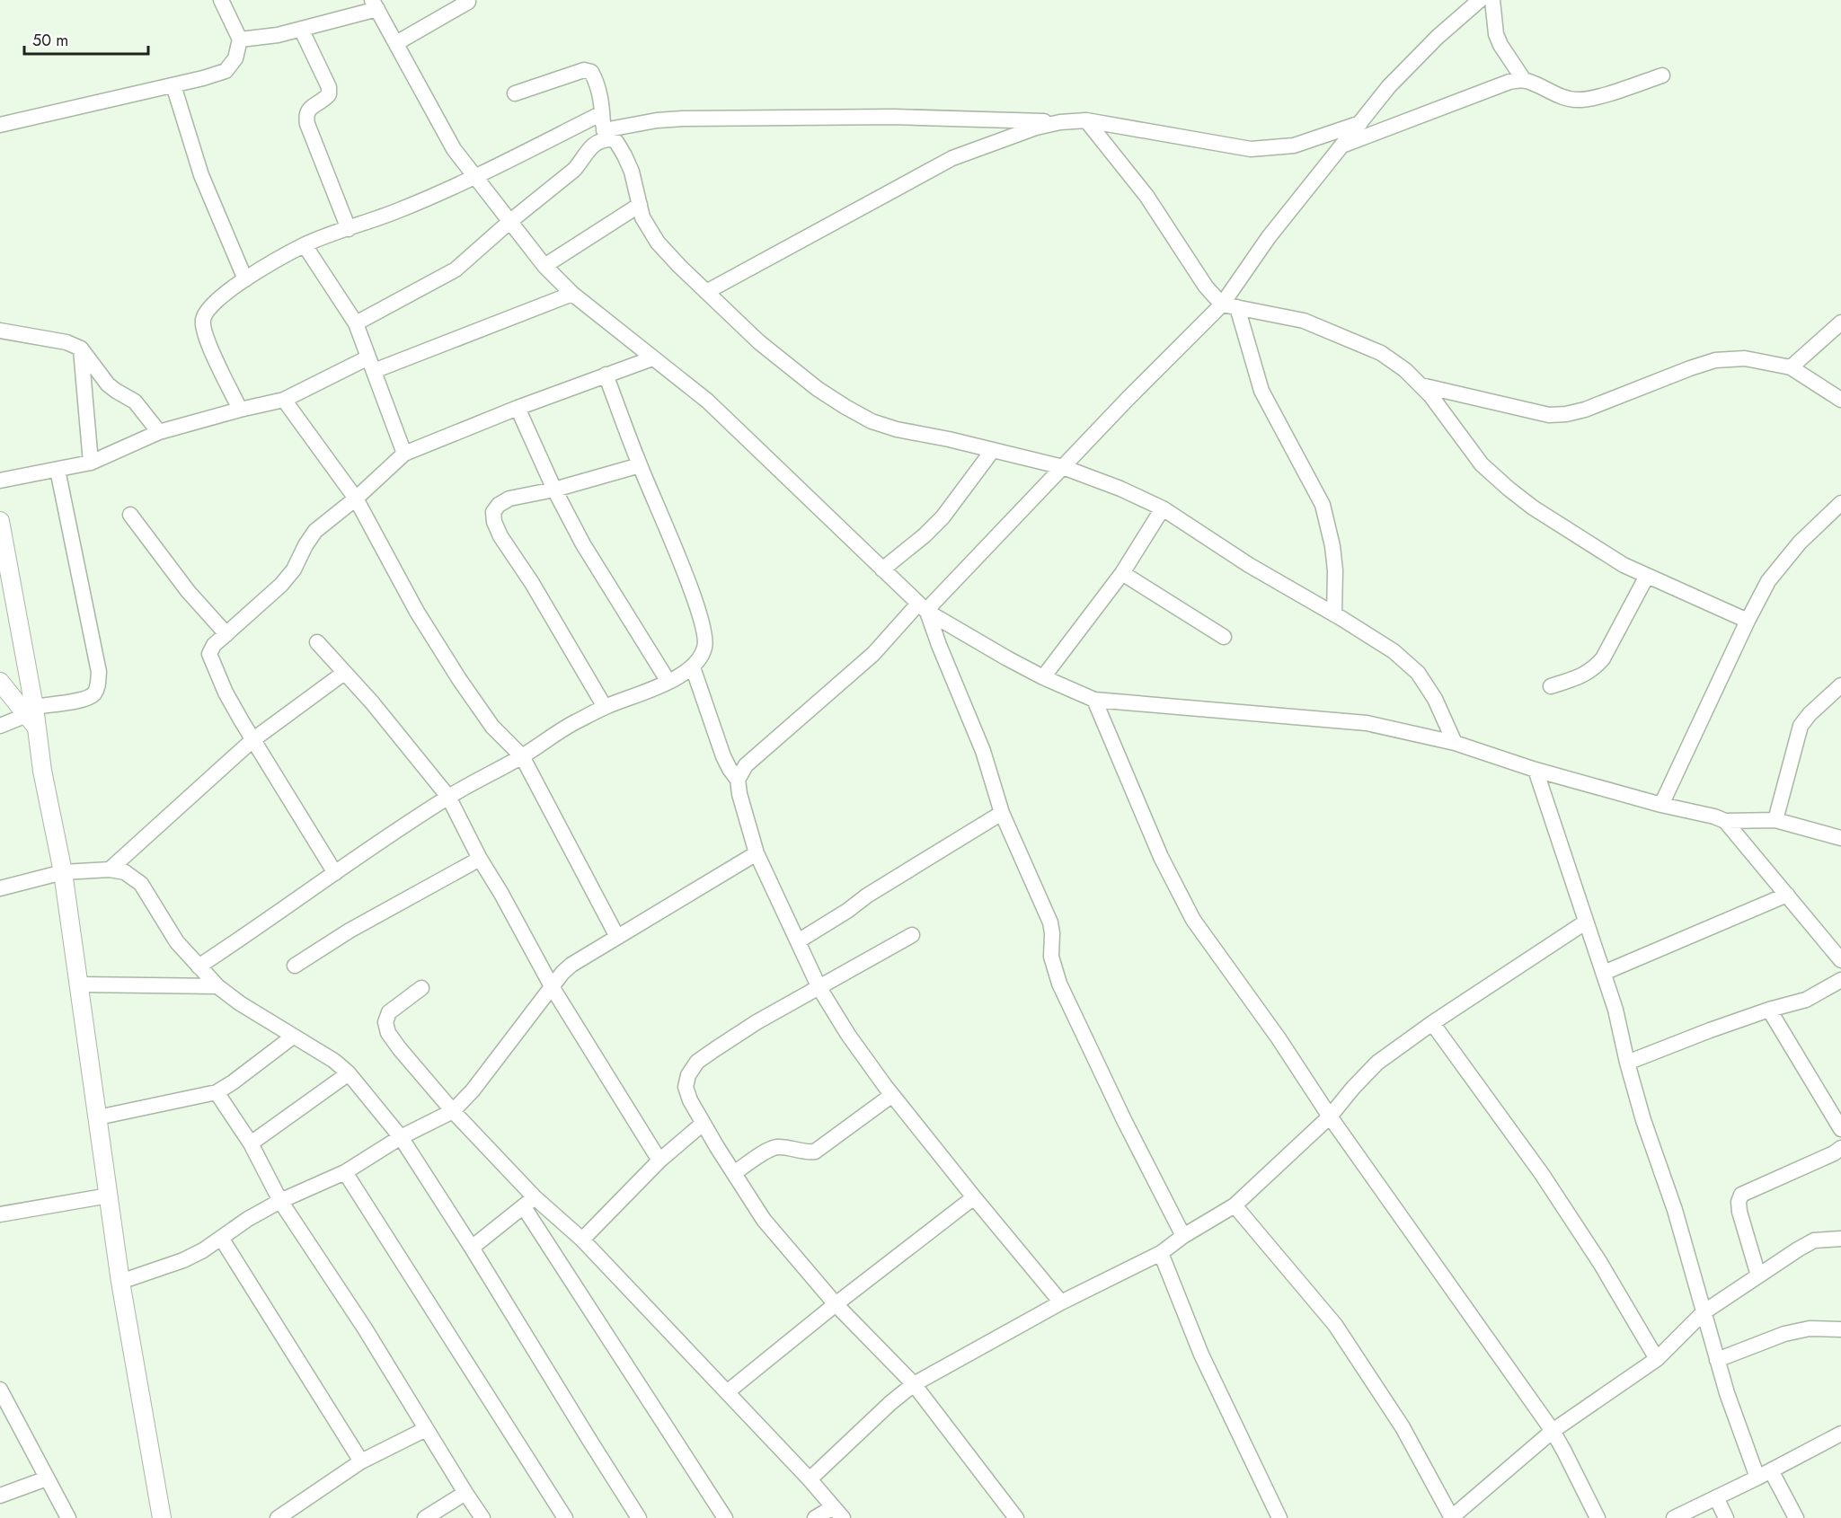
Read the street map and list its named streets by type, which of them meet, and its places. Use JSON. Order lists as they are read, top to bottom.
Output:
{
  "scale_bar": "50 m"
}
